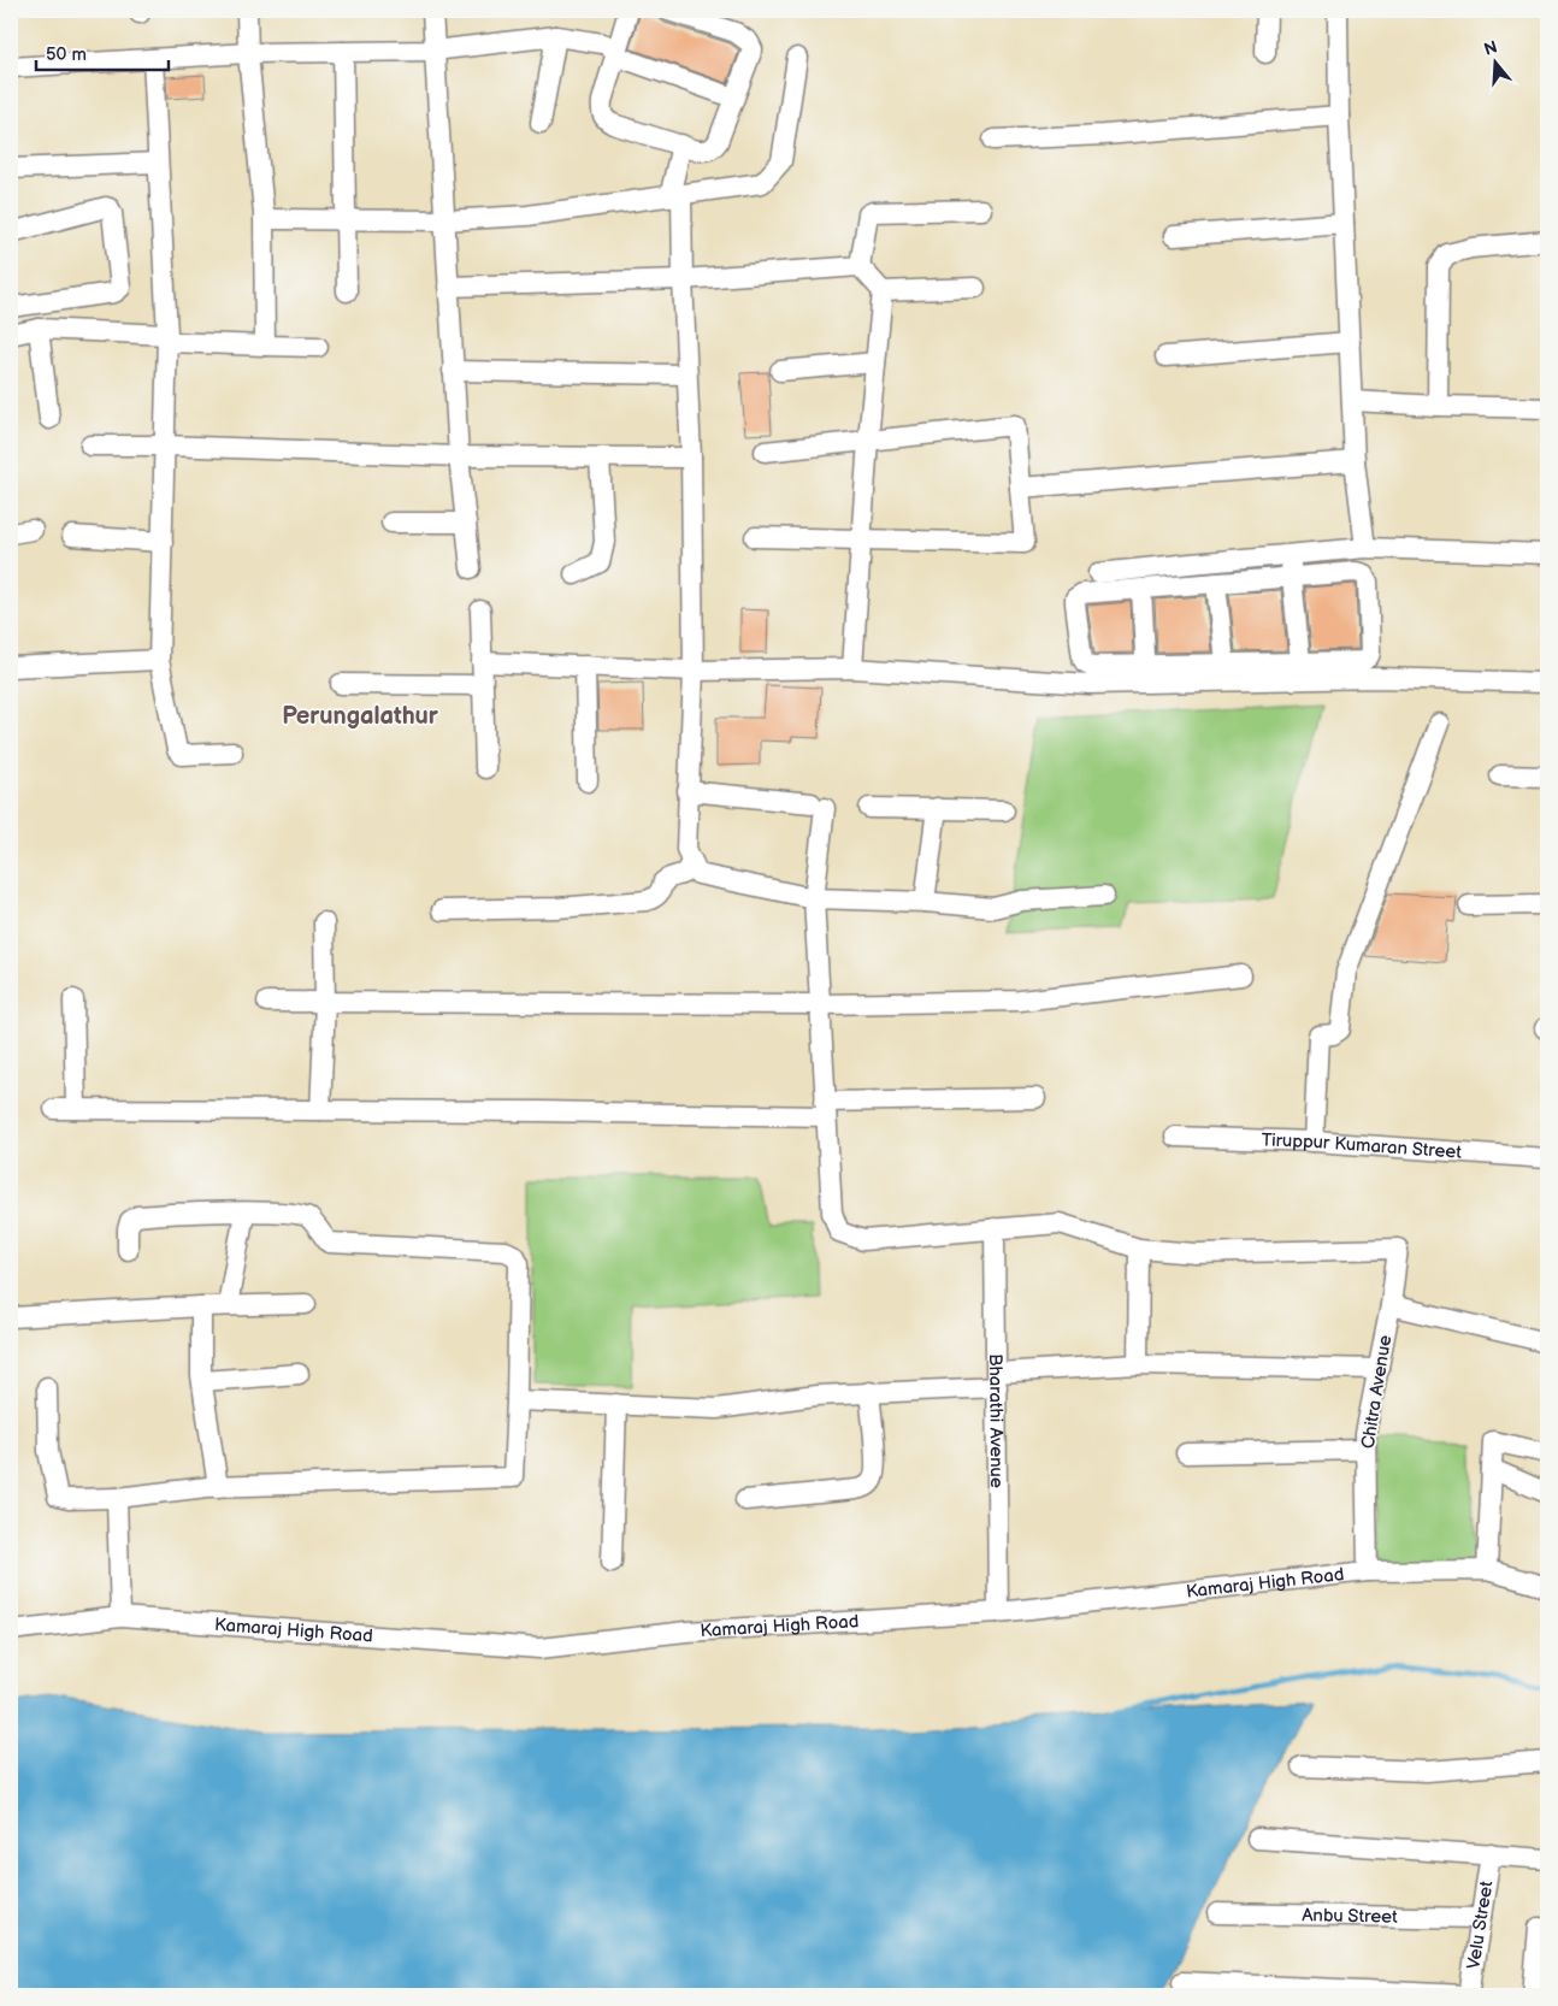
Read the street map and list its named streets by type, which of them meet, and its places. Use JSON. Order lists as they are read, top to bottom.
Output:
{
  "streets": {
    "street": [
      "Tiruppur Kumaran Street",
      "Chitra Avenue",
      "Bharathi Avenue",
      "Kamaraj High Road",
      "Anbu Street",
      "Velu Street"
    ]
  },
  "crossings": [
    ["Chitra Avenue", "Kamaraj High Road"],
    ["Bharathi Avenue", "Kamaraj High Road"],
    ["Anbu Street", "Velu Street"]
  ],
  "districts": ["Perungalathur"],
  "scale_bar": "50 m",
  "north": "top"
}
